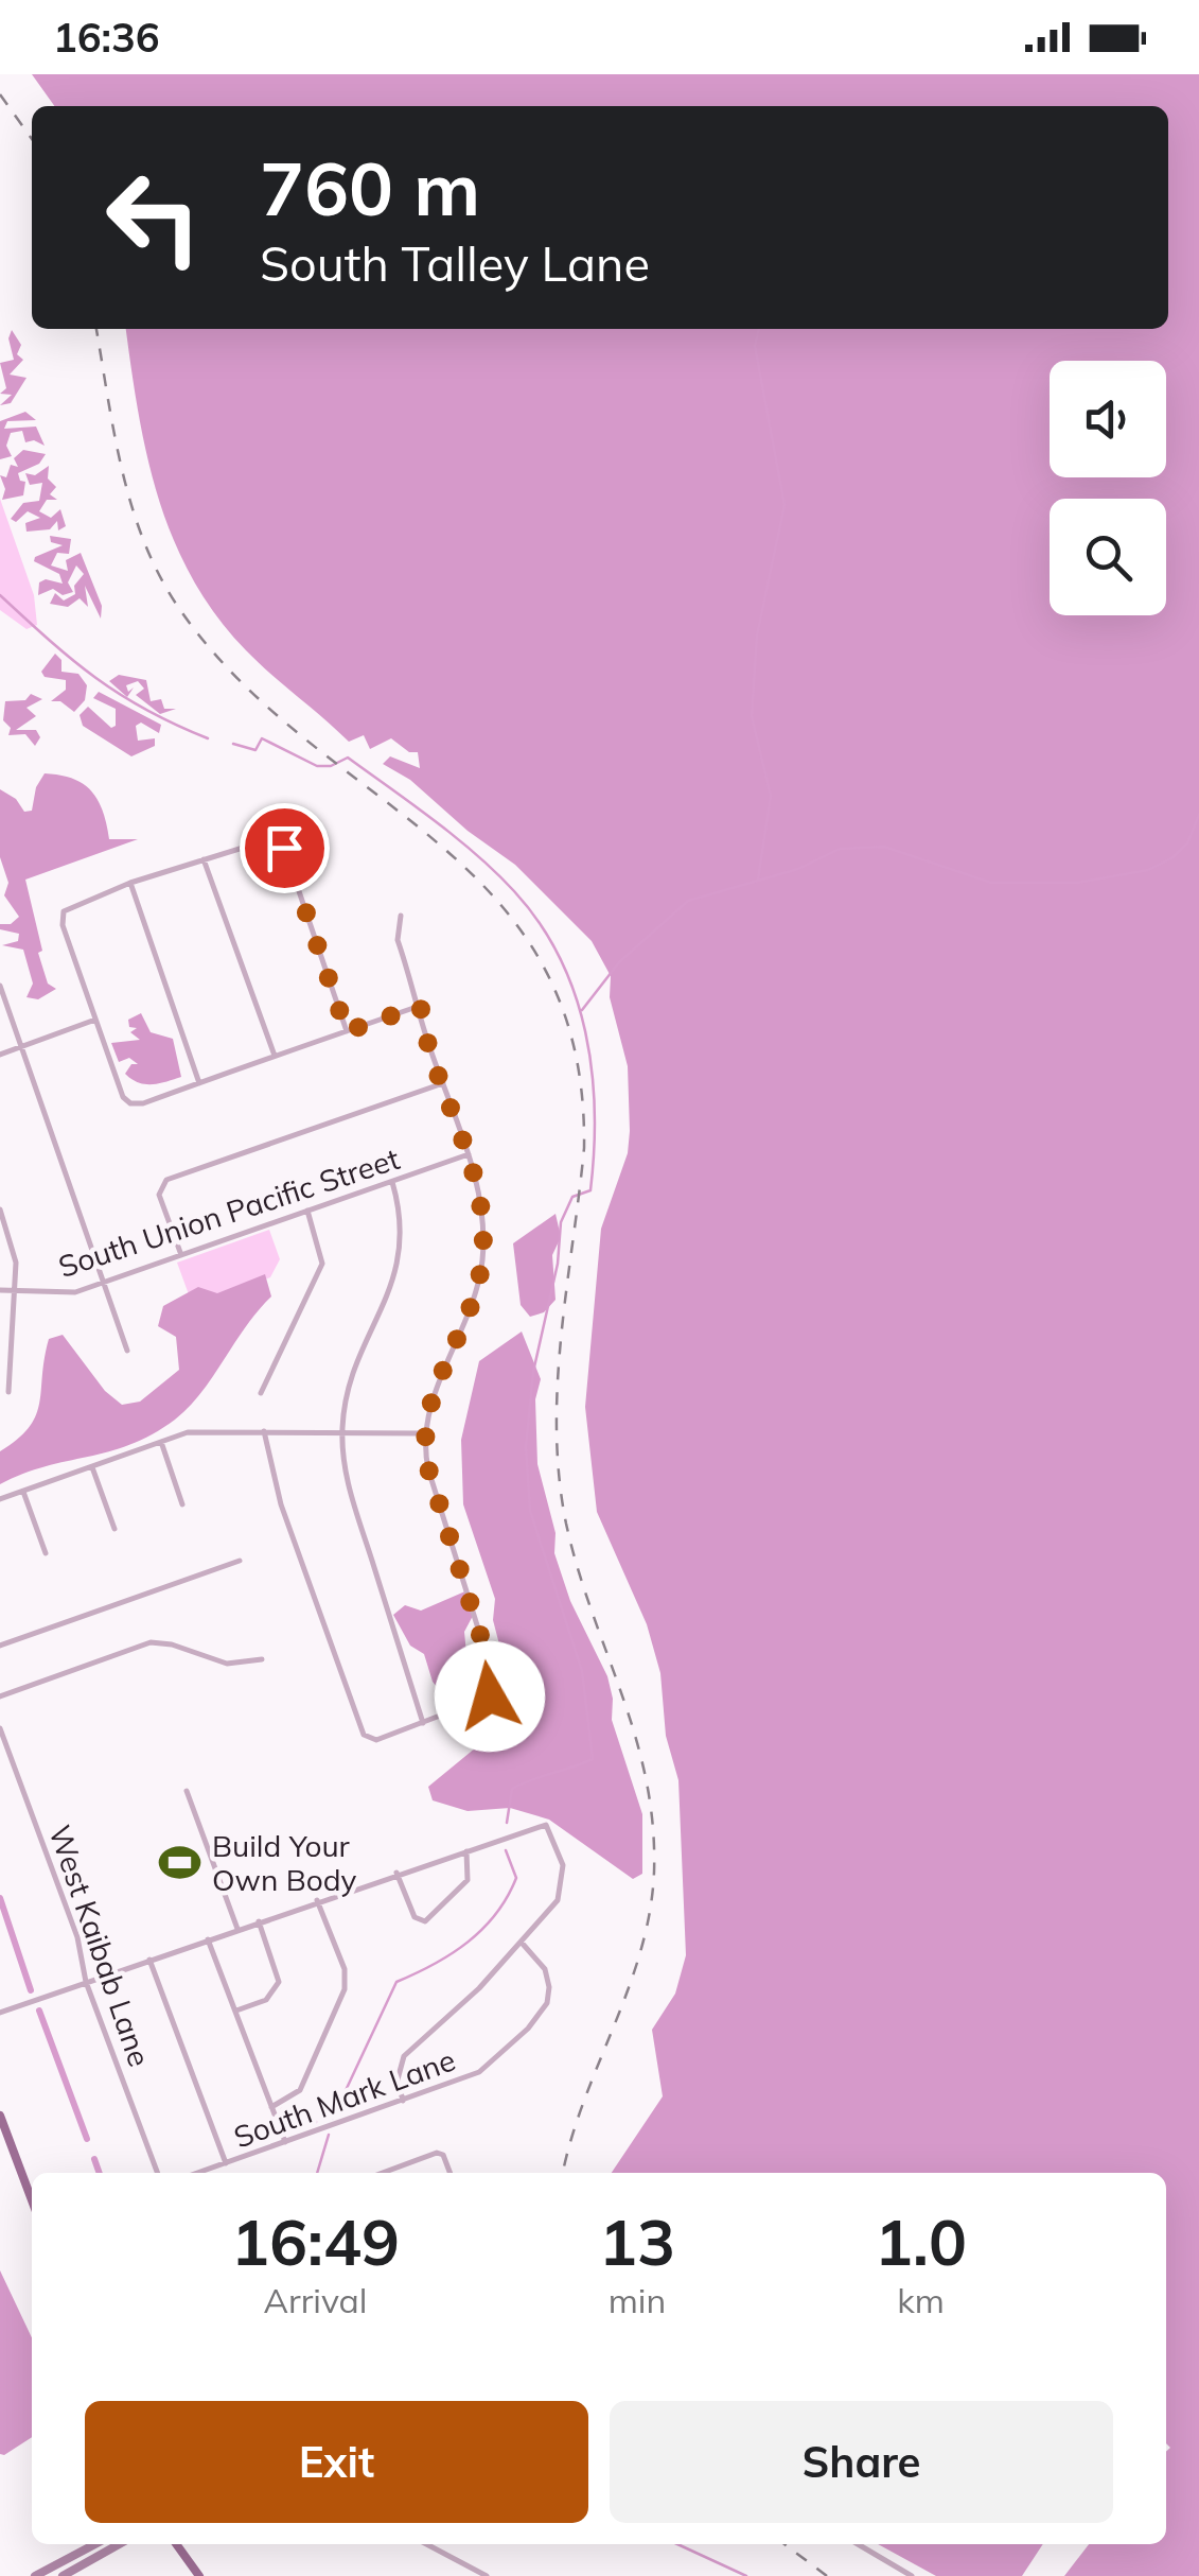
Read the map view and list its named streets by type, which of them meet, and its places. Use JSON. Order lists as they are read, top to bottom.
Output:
{
  "streets": {
    "street": ["South Union Pacific Street", "West Kaibab Lane", "South Mark Lane"]
  },
  "places": {
    "sports": ["Build Your Own Body"]
  },
  "page": {
    "status": "16:36",
    "turn": ["760 m", "South Talley Lane"],
    "eta": [
      "16:49",
      "Arrival",
      "13",
      "min",
      "1.0",
      "km"
    ],
    "buttons": ["Exit", "Share"]
  }
}
